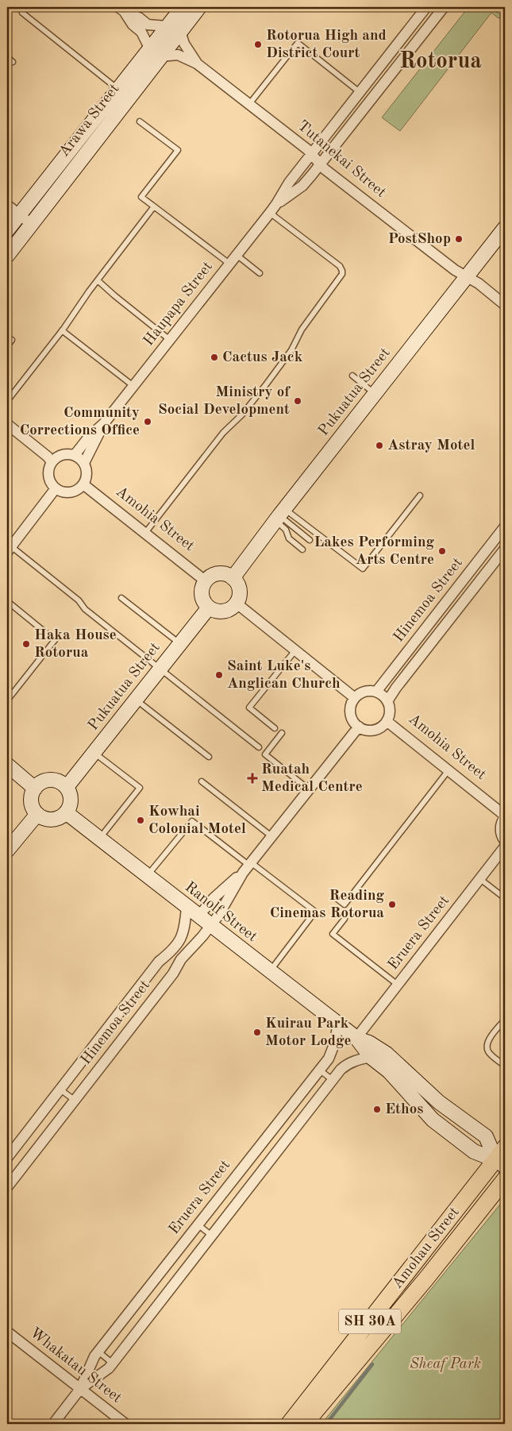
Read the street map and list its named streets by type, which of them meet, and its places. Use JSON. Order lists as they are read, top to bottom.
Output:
{
  "streets": {
    "main road": [
      "Arawa Street",
      "Pukuatua Street",
      "Ranolf Street",
      "Amohau Street",
      "SH 30A"
    ],
    "street": [
      "Tutanekai Street",
      "Haupapa Street",
      "Amohia Street",
      "Hinemoa Street",
      "Eruera Street",
      "Whakatau Street"
    ]
  },
  "crossings": [
    ["Arawa Street", "Tutanekai Street"],
    ["Tutanekai Street", "Haupapa Street"],
    ["Tutanekai Street", "Pukuatua Street"],
    ["Haupapa Street", "Amohia Street"],
    ["Pukuatua Street", "Amohia Street"],
    ["Pukuatua Street", "Ranolf Street"],
    ["Amohia Street", "Hinemoa Street"],
    ["Hinemoa Street", "Ranolf Street"],
    ["Ranolf Street", "Eruera Street"],
    ["Ranolf Street", "Amohau Street"],
    ["Eruera Street", "Whakatau Street"]
  ],
  "districts": ["Rotorua"],
  "parks": ["Sheaf Park"],
  "places": {
    "other": [
      "Rotorua High and District Court",
      "PostShop",
      "Cactus Jack",
      "Ministry of Social Development",
      "Community Corrections Office",
      "Astray Motel",
      "Lakes Performing Arts Centre",
      "Haka House Rotorua",
      "Saint Luke's Anglican Church",
      "Kowhai Colonial Motel",
      "Reading Cinemas Rotorua",
      "Kuirau Park Motor Lodge",
      "Ethos"
    ],
    "health": ["Ruatah Medical Centre"]
  }
}
